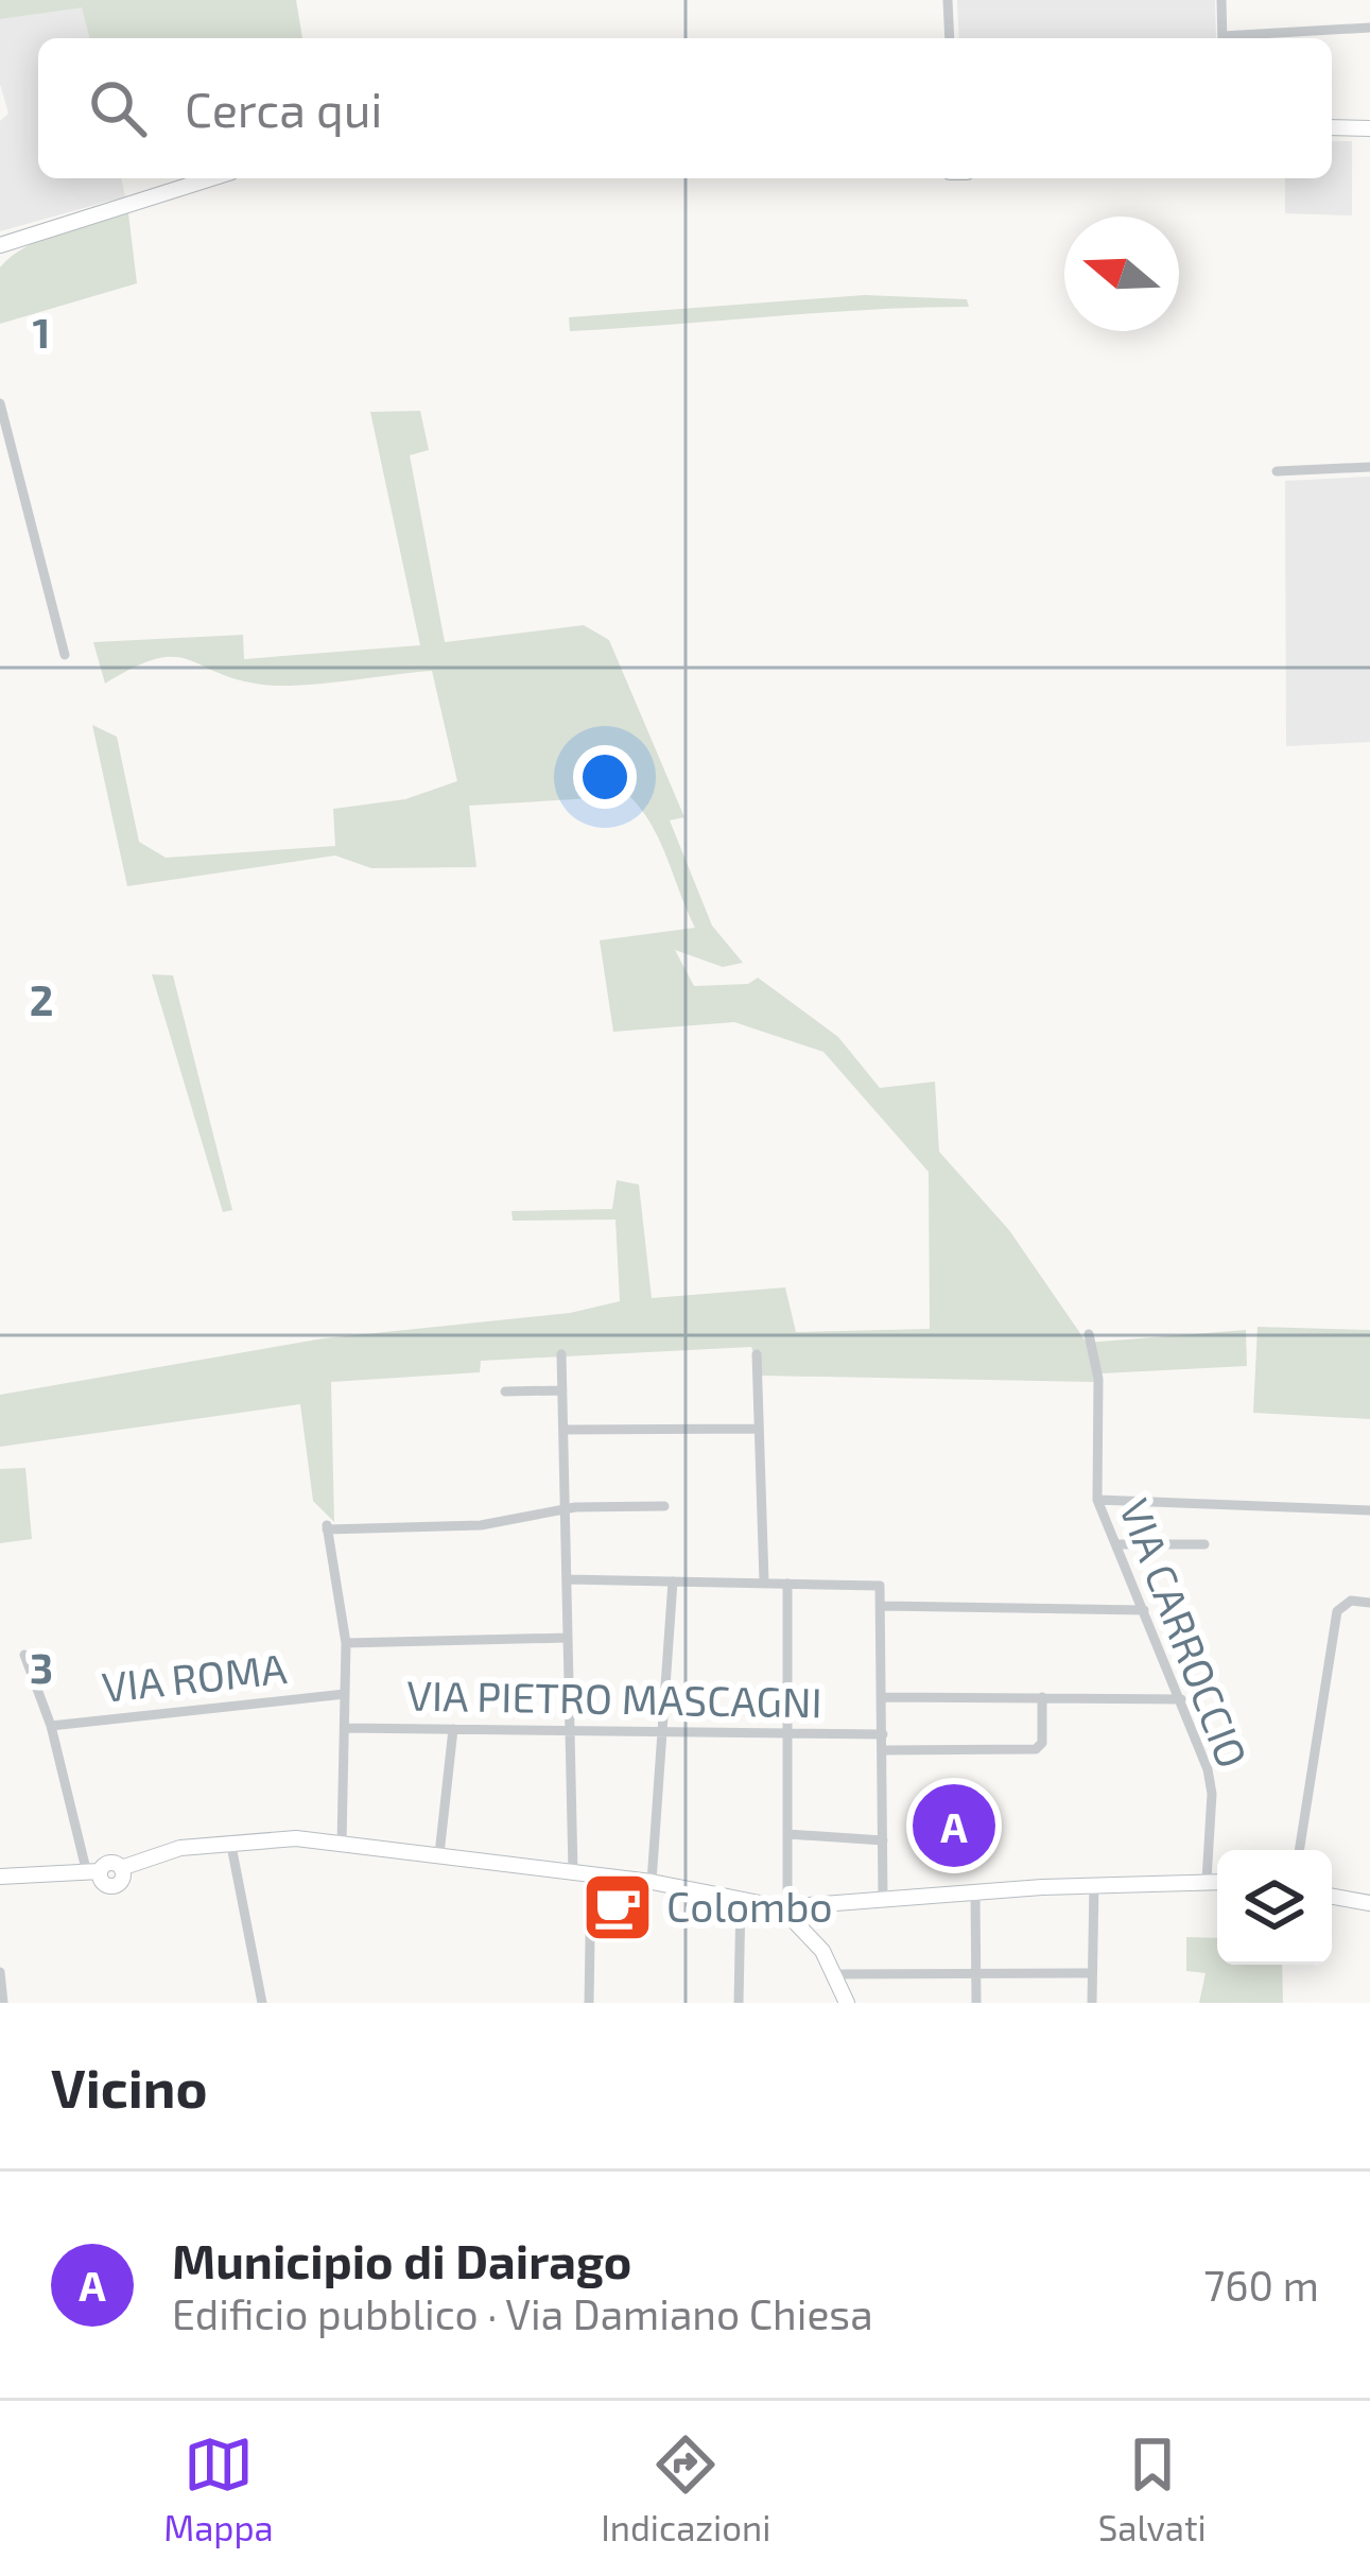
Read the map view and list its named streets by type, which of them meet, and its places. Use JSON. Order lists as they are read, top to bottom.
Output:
{
  "streets": {
    "street": ["VIA CARROCCIO", "VIA ROMA", "VIA PIETRO MASCAGNI"]
  },
  "places": {
    "cafe": ["Colombo"]
  },
  "north": "left",
  "page": {
    "search": "Cerca qui",
    "pins": "A",
    "heading": "Vicino",
    "list": [
      {
        "mark": "A",
        "name": "Municipio di Dairago",
        "note": "Edificio pubblico · Via Damiano Chiesa",
        "value": "760 m"
      }
    ],
    "nav": ["Mappa", "Indicazioni", "Salvati"]
  },
  "grid": {
    "rows": ["1", "2", "3"]
  }
}
